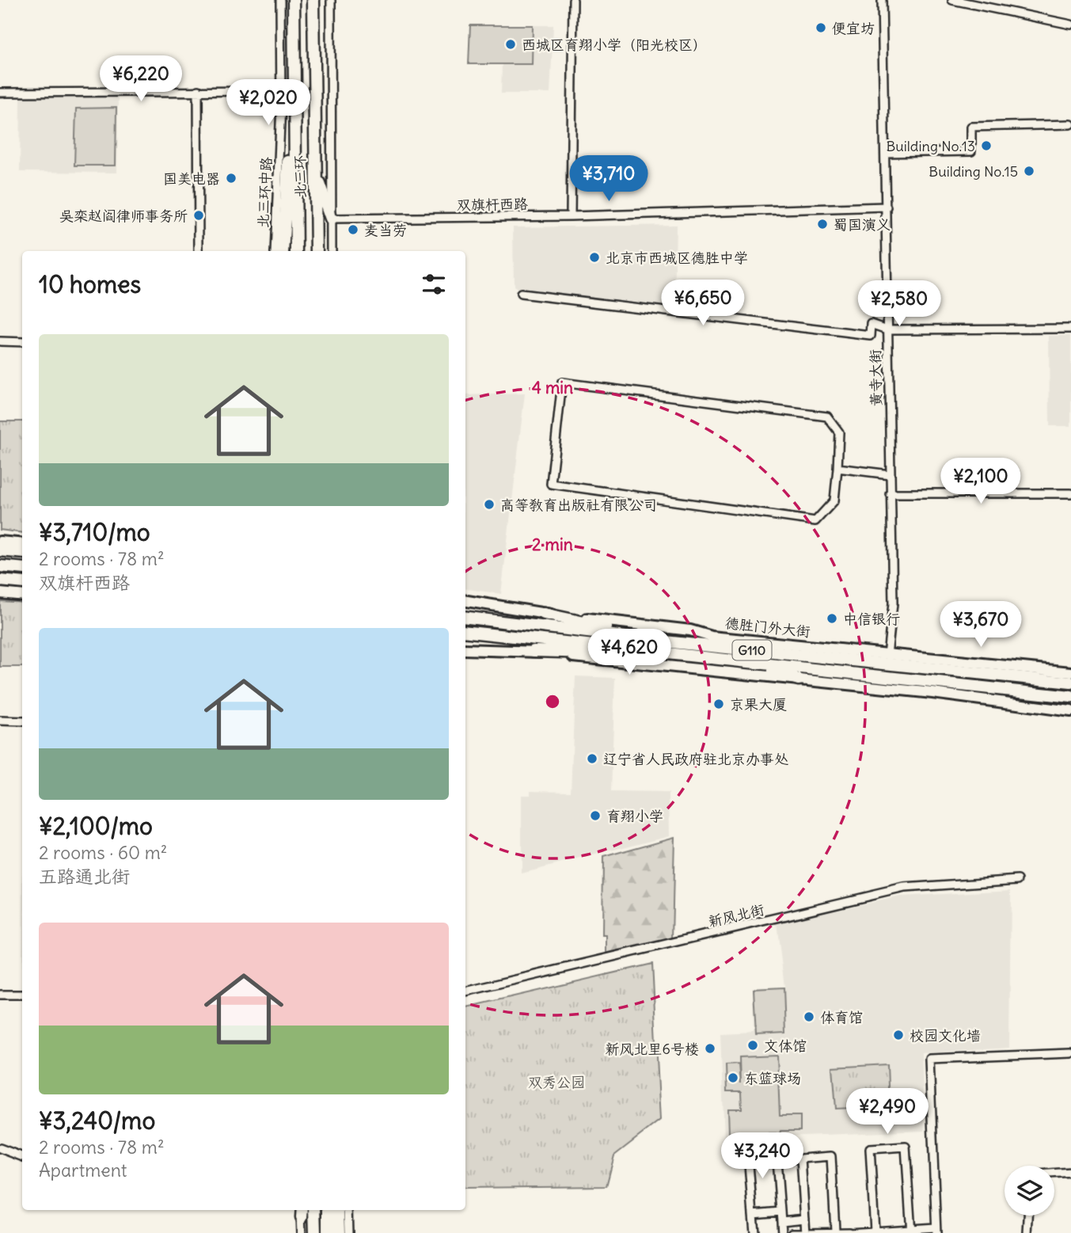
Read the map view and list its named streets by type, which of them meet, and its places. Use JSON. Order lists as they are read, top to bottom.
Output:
{
  "streets": {
    "highway": ["北三环", "德胜门外大街", "G110"],
    "street": [
      "北三环中路",
      "双旗杆西路",
      "黄寺大街",
      "新风北街"
    ]
  },
  "crossings": [
    ["双旗杆西路", "黄寺大街"],
    ["黄寺大街", "德胜门外大街"]
  ],
  "parks": ["双秀公园"],
  "places": [
    "便宜坊",
    "西城区育翔小学（阳光校区）",
    "Building No.13",
    "Building No.15",
    "国美电器",
    "吴栾赵阎律师事务所",
    "蜀国演义",
    "麦当劳",
    "北京市西城区德胜中学",
    "高等教育出版社有限公司",
    "中信银行",
    "京果大厦",
    "辽宁省人民政府驻北京办事处",
    "育翔小学",
    "体育馆",
    "校园文化墙",
    "文体馆",
    "新风北里6号楼",
    "东篮球场"
  ],
  "page": {
    "price": [
      "¥6,220",
      "¥2,020",
      "¥3,710",
      "¥6,650",
      "¥2,580",
      "¥2,100",
      "¥3,670",
      "¥4,620",
      "¥2,490",
      "¥3,240"
    ],
    "heading": "10 homes",
    "list": [
      {
        "name": "¥3,710/mo",
        "note": "2 rooms · 78 m² · 双旗杆西路"
      },
      {
        "name": "¥2,100/mo",
        "note": "2 rooms · 60 m² · 五路通北街"
      },
      {
        "name": "¥3,240/mo",
        "note": "2 rooms · 78 m² · Apartment"
      }
    ]
  },
  "rings": ["4 min", "2 min"]
}
